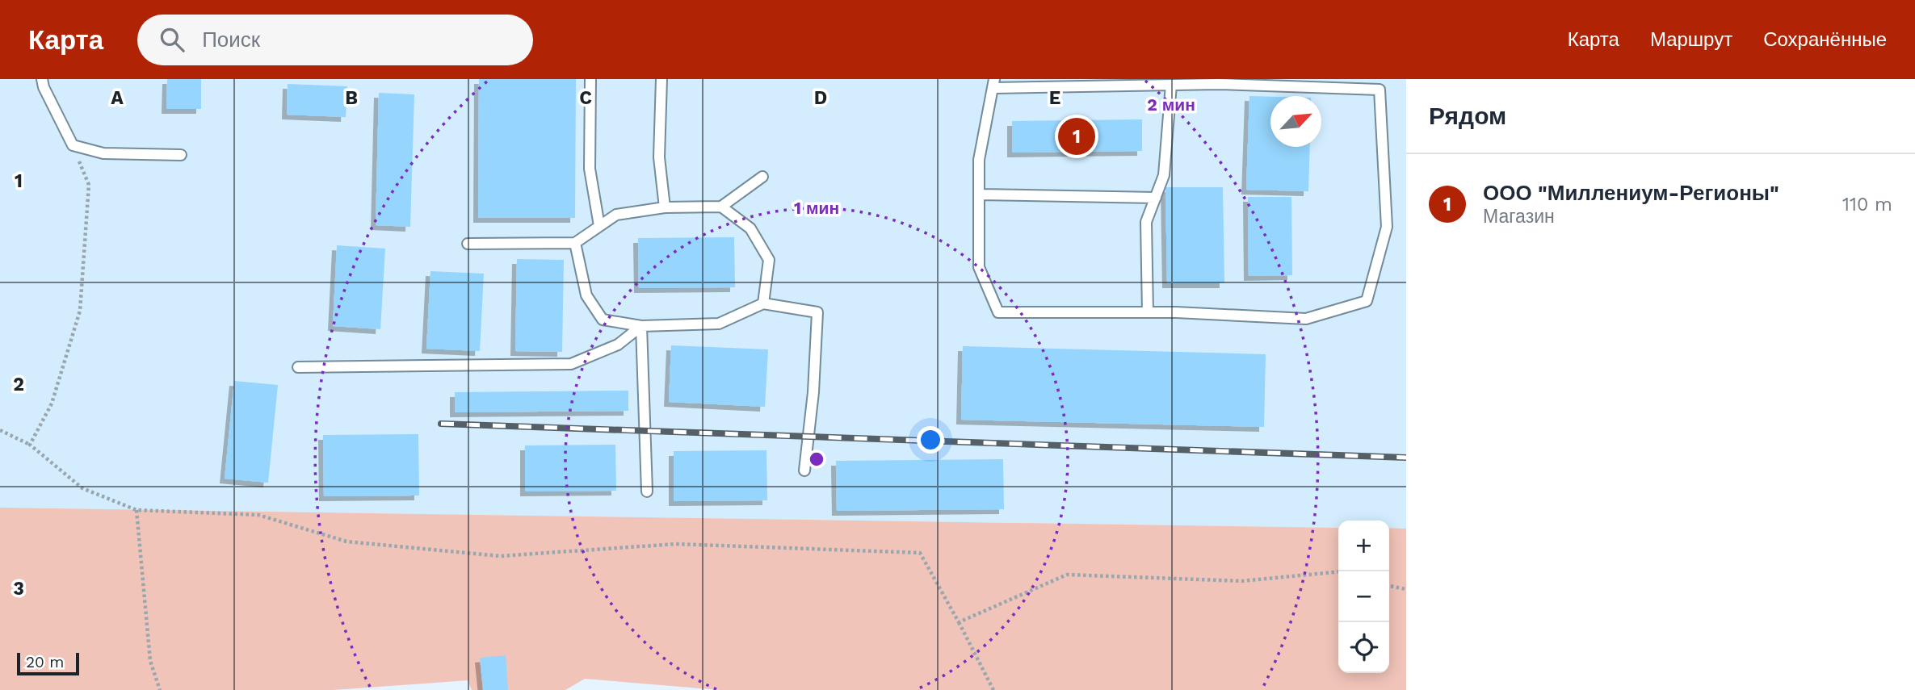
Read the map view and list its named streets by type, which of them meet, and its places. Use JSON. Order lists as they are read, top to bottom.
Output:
{
  "scale_bar": "20 m",
  "north": "top right",
  "page": {
    "header": "Карта",
    "search": "Поиск",
    "nav": ["Карта", "Маршрут", "Сохранённые"],
    "heading": "Рядом",
    "pins": "1",
    "list": [
      {
        "mark": "1",
        "name": "ООО \"Миллениум-Регионы\"",
        "note": "Магазин",
        "value": "110 m"
      }
    ],
    "map_buttons": ["+", "−"],
    "scale": "20 m"
  },
  "grid": {
    "columns": [
      "A",
      "B",
      "C",
      "D",
      "E"
    ],
    "rows": ["1", "2", "3"]
  },
  "rings": ["2 мин", "1 мин"]
}
